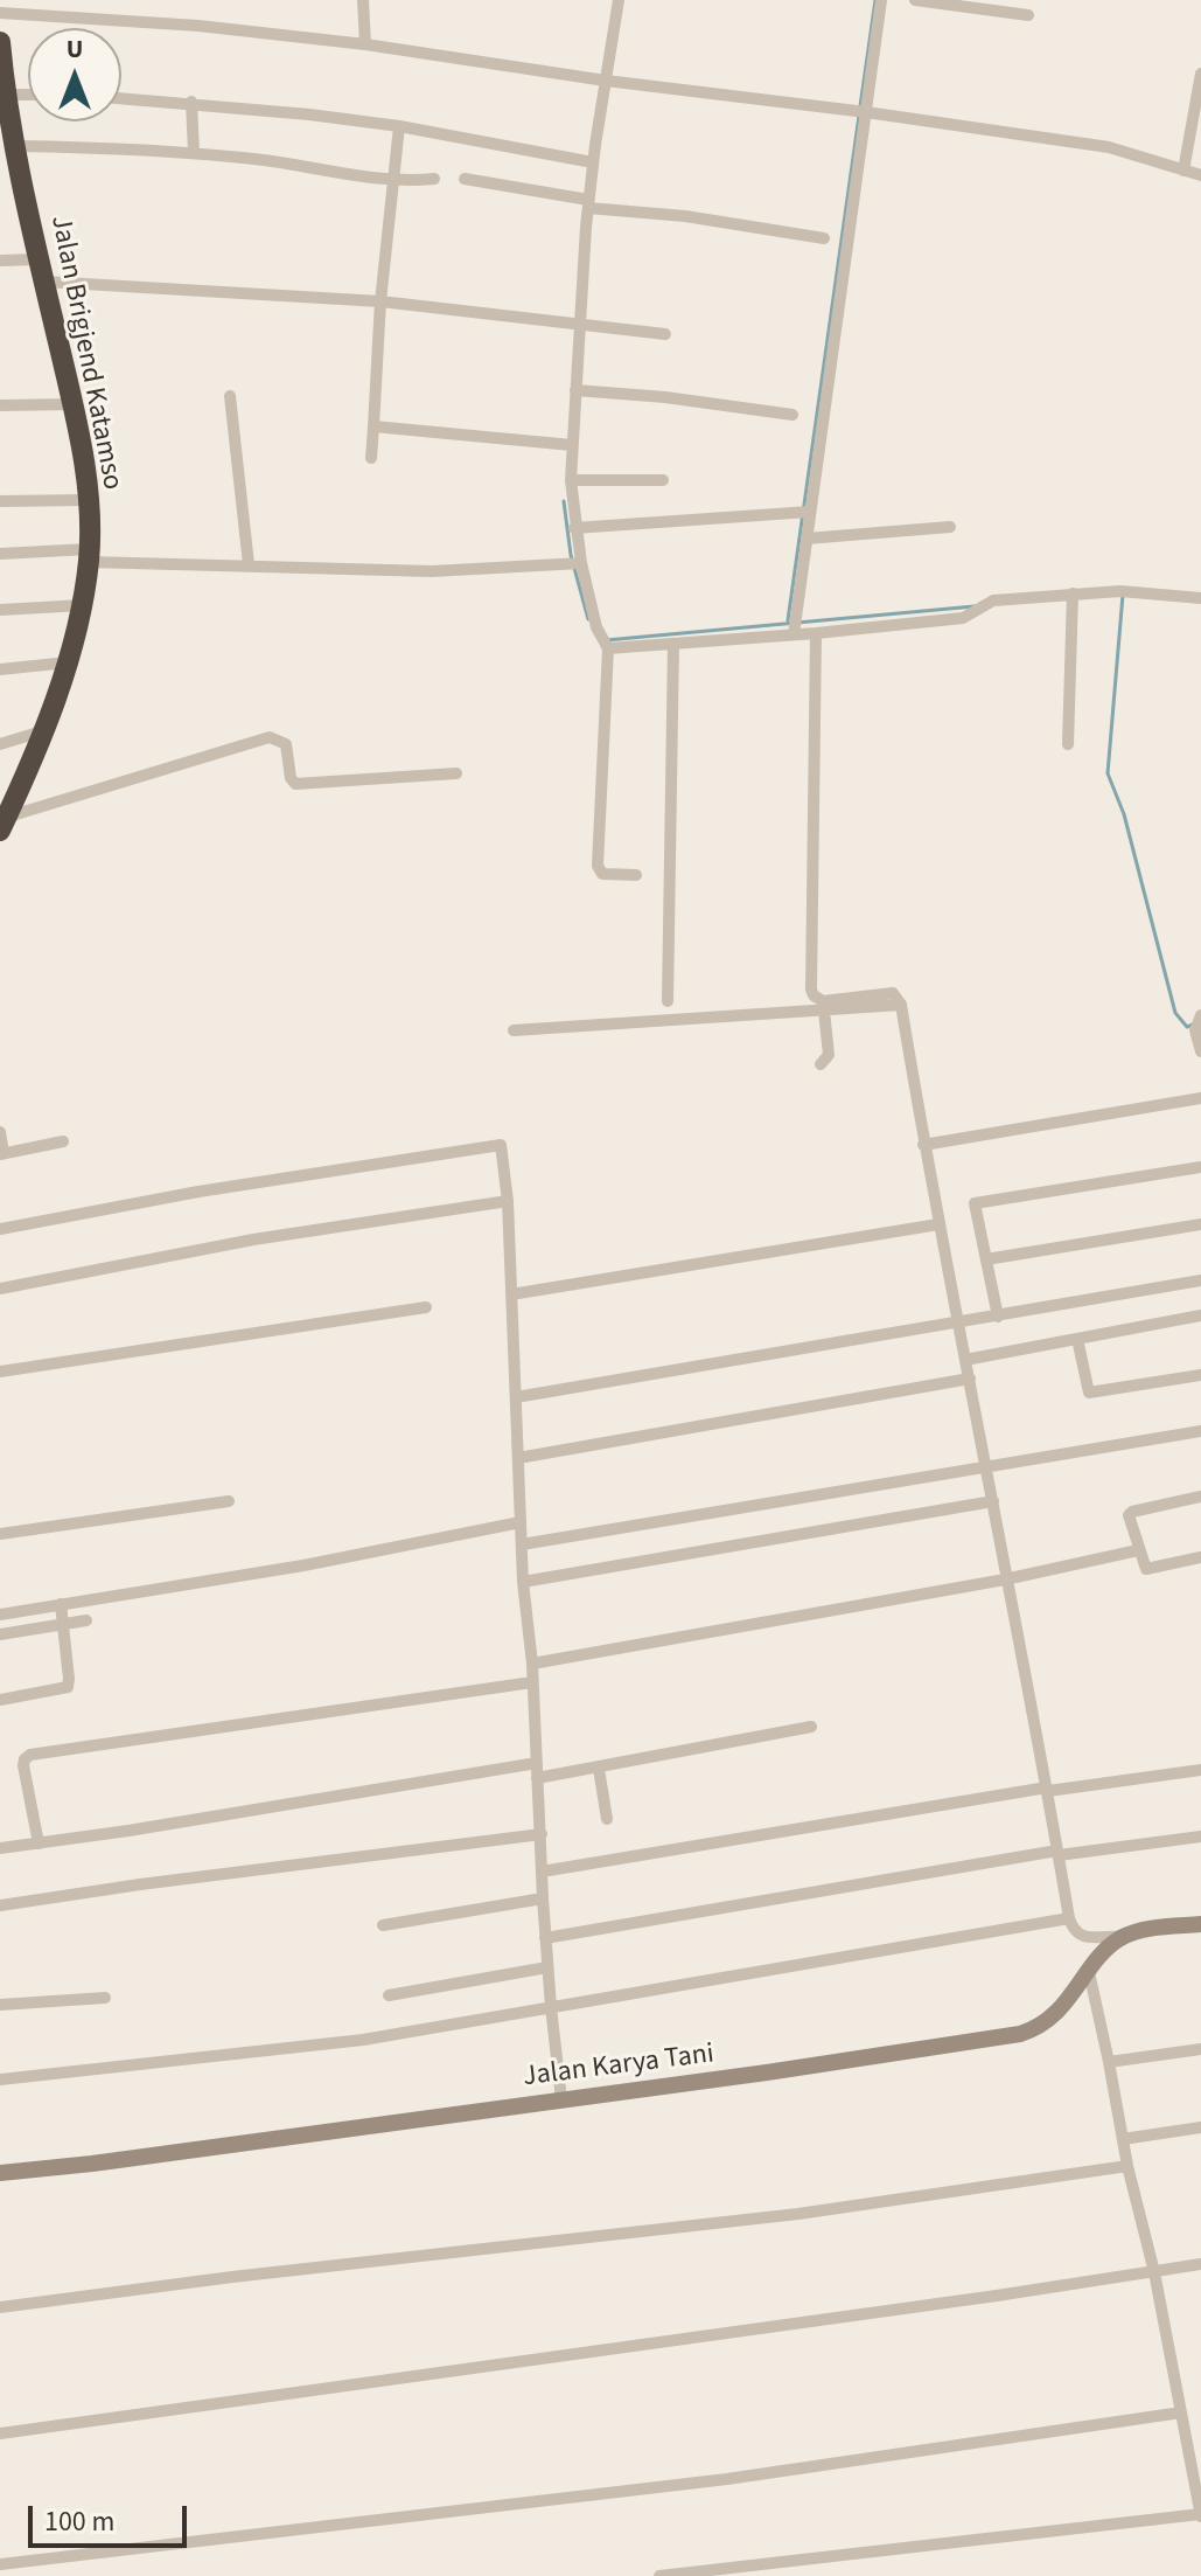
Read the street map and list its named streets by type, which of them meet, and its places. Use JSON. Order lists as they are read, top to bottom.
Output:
{
  "streets": {
    "highway": ["Jalan Brigjend Katamso"],
    "street": ["Jalan Karya Tani"]
  },
  "scale_bar": "100 m",
  "north": "top"
}
